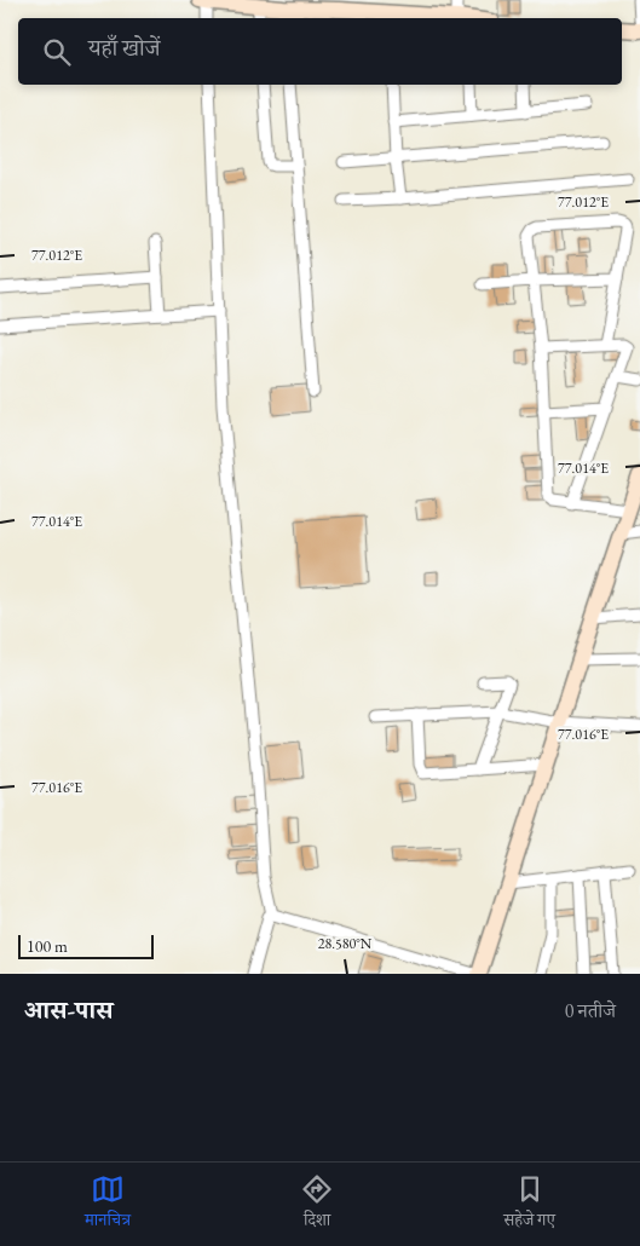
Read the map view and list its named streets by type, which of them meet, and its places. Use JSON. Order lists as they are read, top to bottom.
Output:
{
  "scale_bar": "100 m",
  "page": {
    "search": "यहाँ खोजें",
    "scale": "100 m",
    "heading": ["आस-पास", "0 नतीजे"],
    "nav": ["मानचित्र", "दिशा", "सहेजे गए"]
  },
  "coordinates": [
    "77.012°E",
    "77.014°E",
    "77.016°E",
    "28.580°N"
  ]
}
